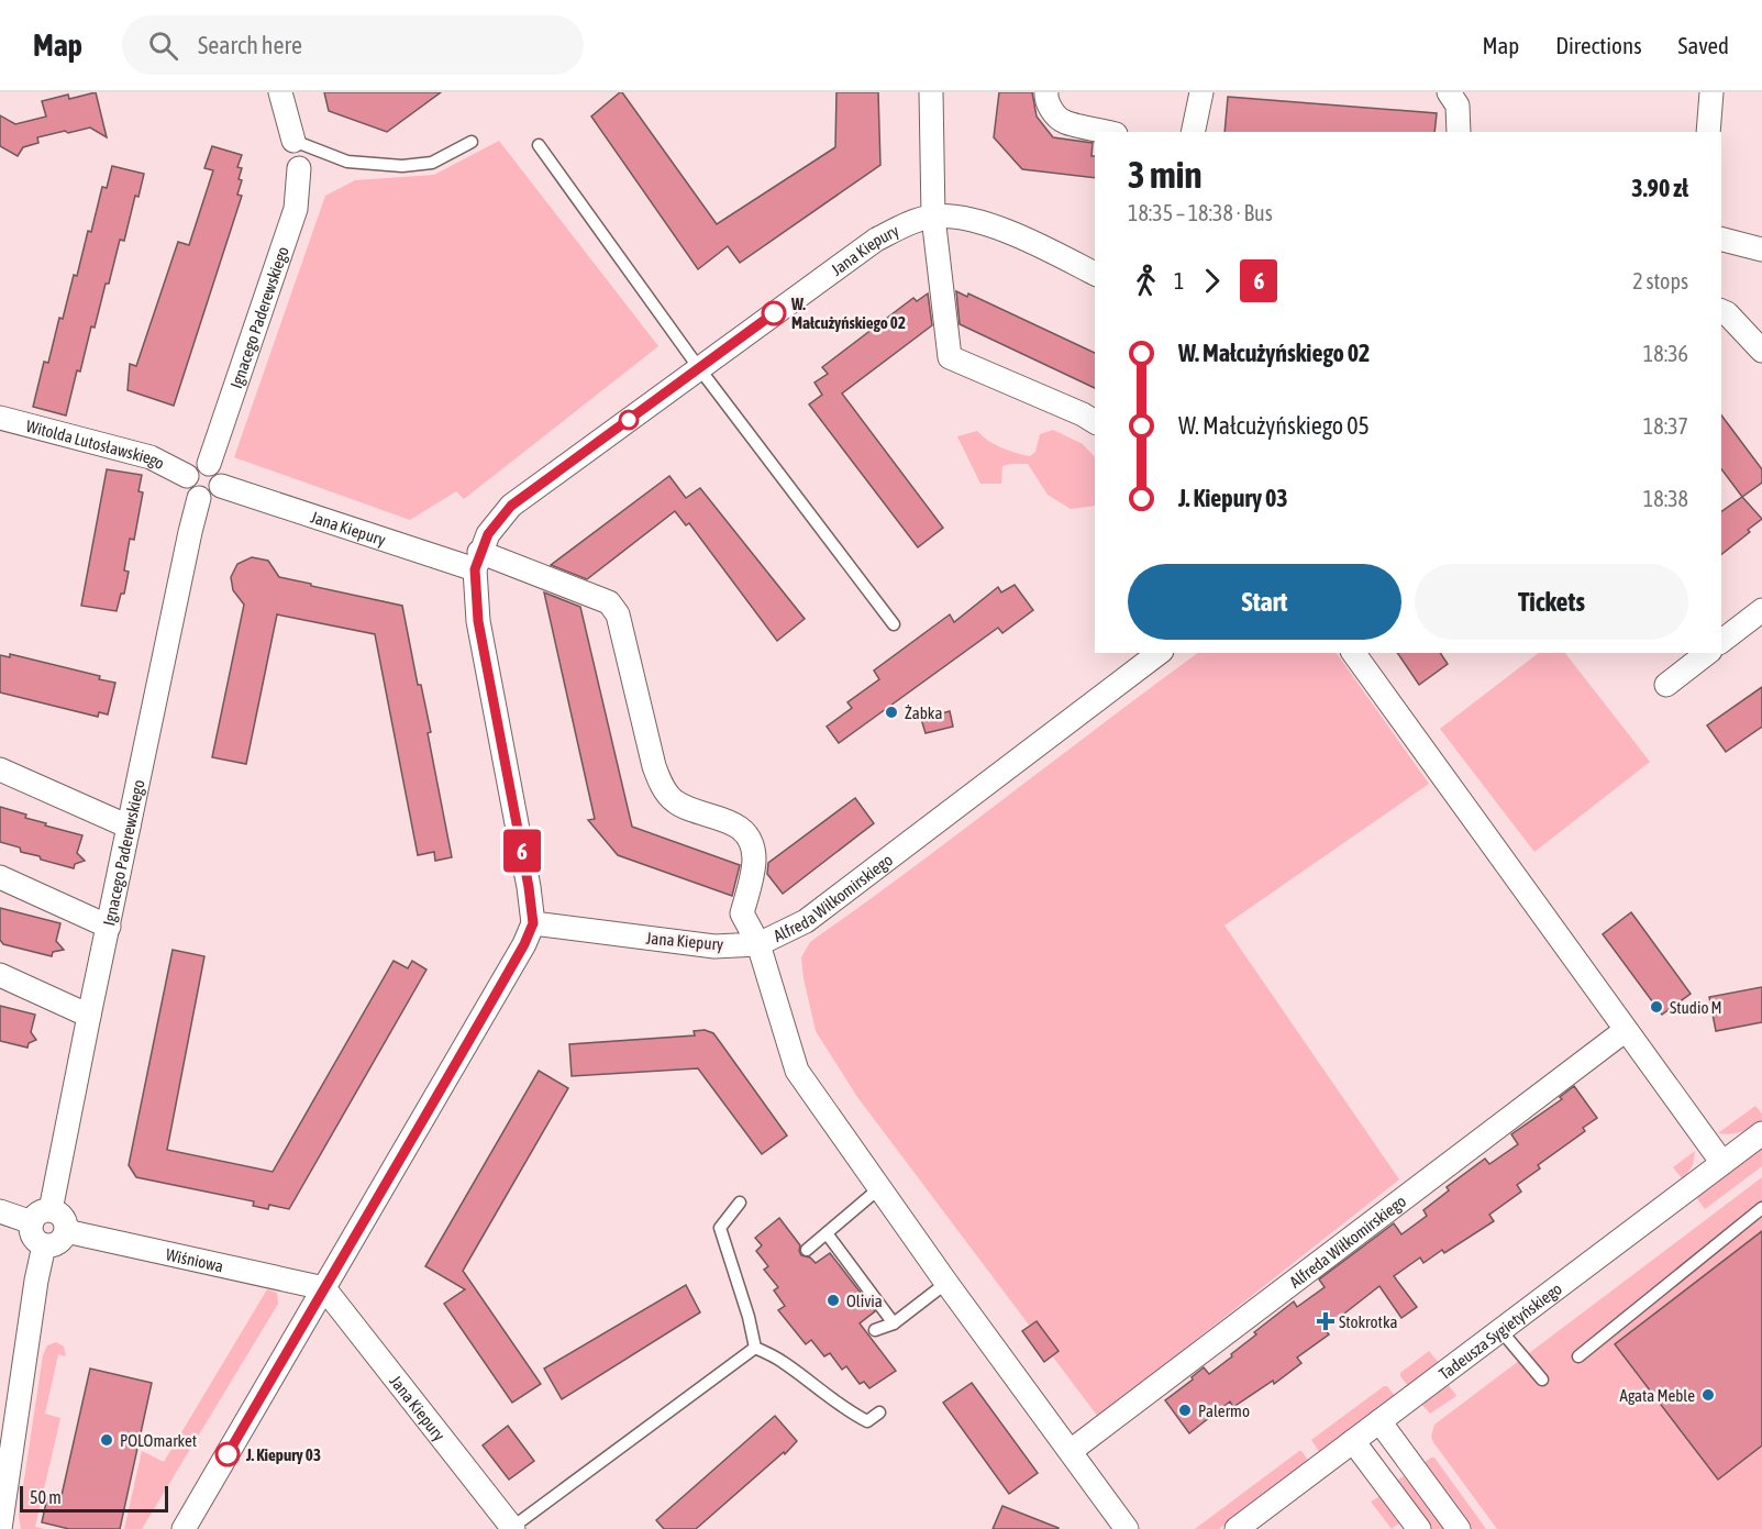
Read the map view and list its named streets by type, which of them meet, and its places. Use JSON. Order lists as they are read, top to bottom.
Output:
{
  "streets": {
    "street": [
      "Jana Kiepury",
      "Ignacego Paderewskiego",
      "Witolda Lutosławskiego",
      "Alfreda Wiłkomirskiego",
      "Wiśniowa",
      "Tadeusza Sygietyńskiego"
    ]
  },
  "crossings": [
    ["Jana Kiepury", "Ignacego Paderewskiego"],
    ["Jana Kiepury", "Witolda Lutosławskiego"],
    ["Jana Kiepury", "Alfreda Wiłkomirskiego"],
    ["Jana Kiepury", "Wiśniowa"],
    ["Ignacego Paderewskiego", "Witolda Lutosławskiego"],
    ["Ignacego Paderewskiego", "Wiśniowa"]
  ],
  "places": {
    "other": [
      "W. Małcużyńskiego 02",
      "Żabka",
      "Studio M",
      "Olivia",
      "Agata Meble",
      "Palermo",
      "POLOmarket",
      "J. Kiepury 03"
    ],
    "health": ["Stokrotka"]
  },
  "lines": ["bus line 6"],
  "scale_bar": "50 m",
  "page": {
    "header": "Map",
    "search": "Search here",
    "nav": ["Map", "Directions", "Saved"],
    "on_map": "6",
    "heading": ["3 min", "18:35 – 18:38 · Bus", "3.90 zł"],
    "legs": ["1", "6", "2 stops"],
    "list": [
      {
        "name": "W. Małcużyńskiego 02",
        "value": "18:36"
      },
      {
        "name": "W. Małcużyńskiego 05",
        "value": "18:37"
      },
      {
        "name": "J. Kiepury 03",
        "value": "18:38"
      }
    ],
    "buttons": ["Start", "Tickets"],
    "scale": "50 m"
  }
}
